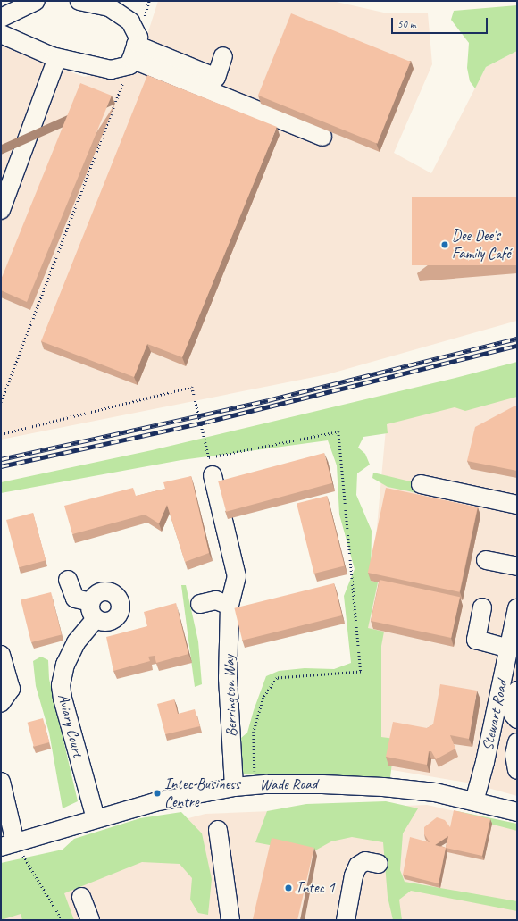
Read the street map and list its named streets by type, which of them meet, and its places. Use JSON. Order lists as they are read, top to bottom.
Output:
{
  "streets": {
    "street": [
      "Berrington Way",
      "Stewart Road",
      "Aviary Court",
      "Wade Road"
    ]
  },
  "crossings": [
    ["Berrington Way", "Wade Road"],
    ["Stewart Road", "Wade Road"],
    ["Aviary Court", "Wade Road"]
  ],
  "places": ["Dee Dee's Family Café", "Intec Business Centre", "Intec 1"],
  "scale_bar": "50 m"
}
